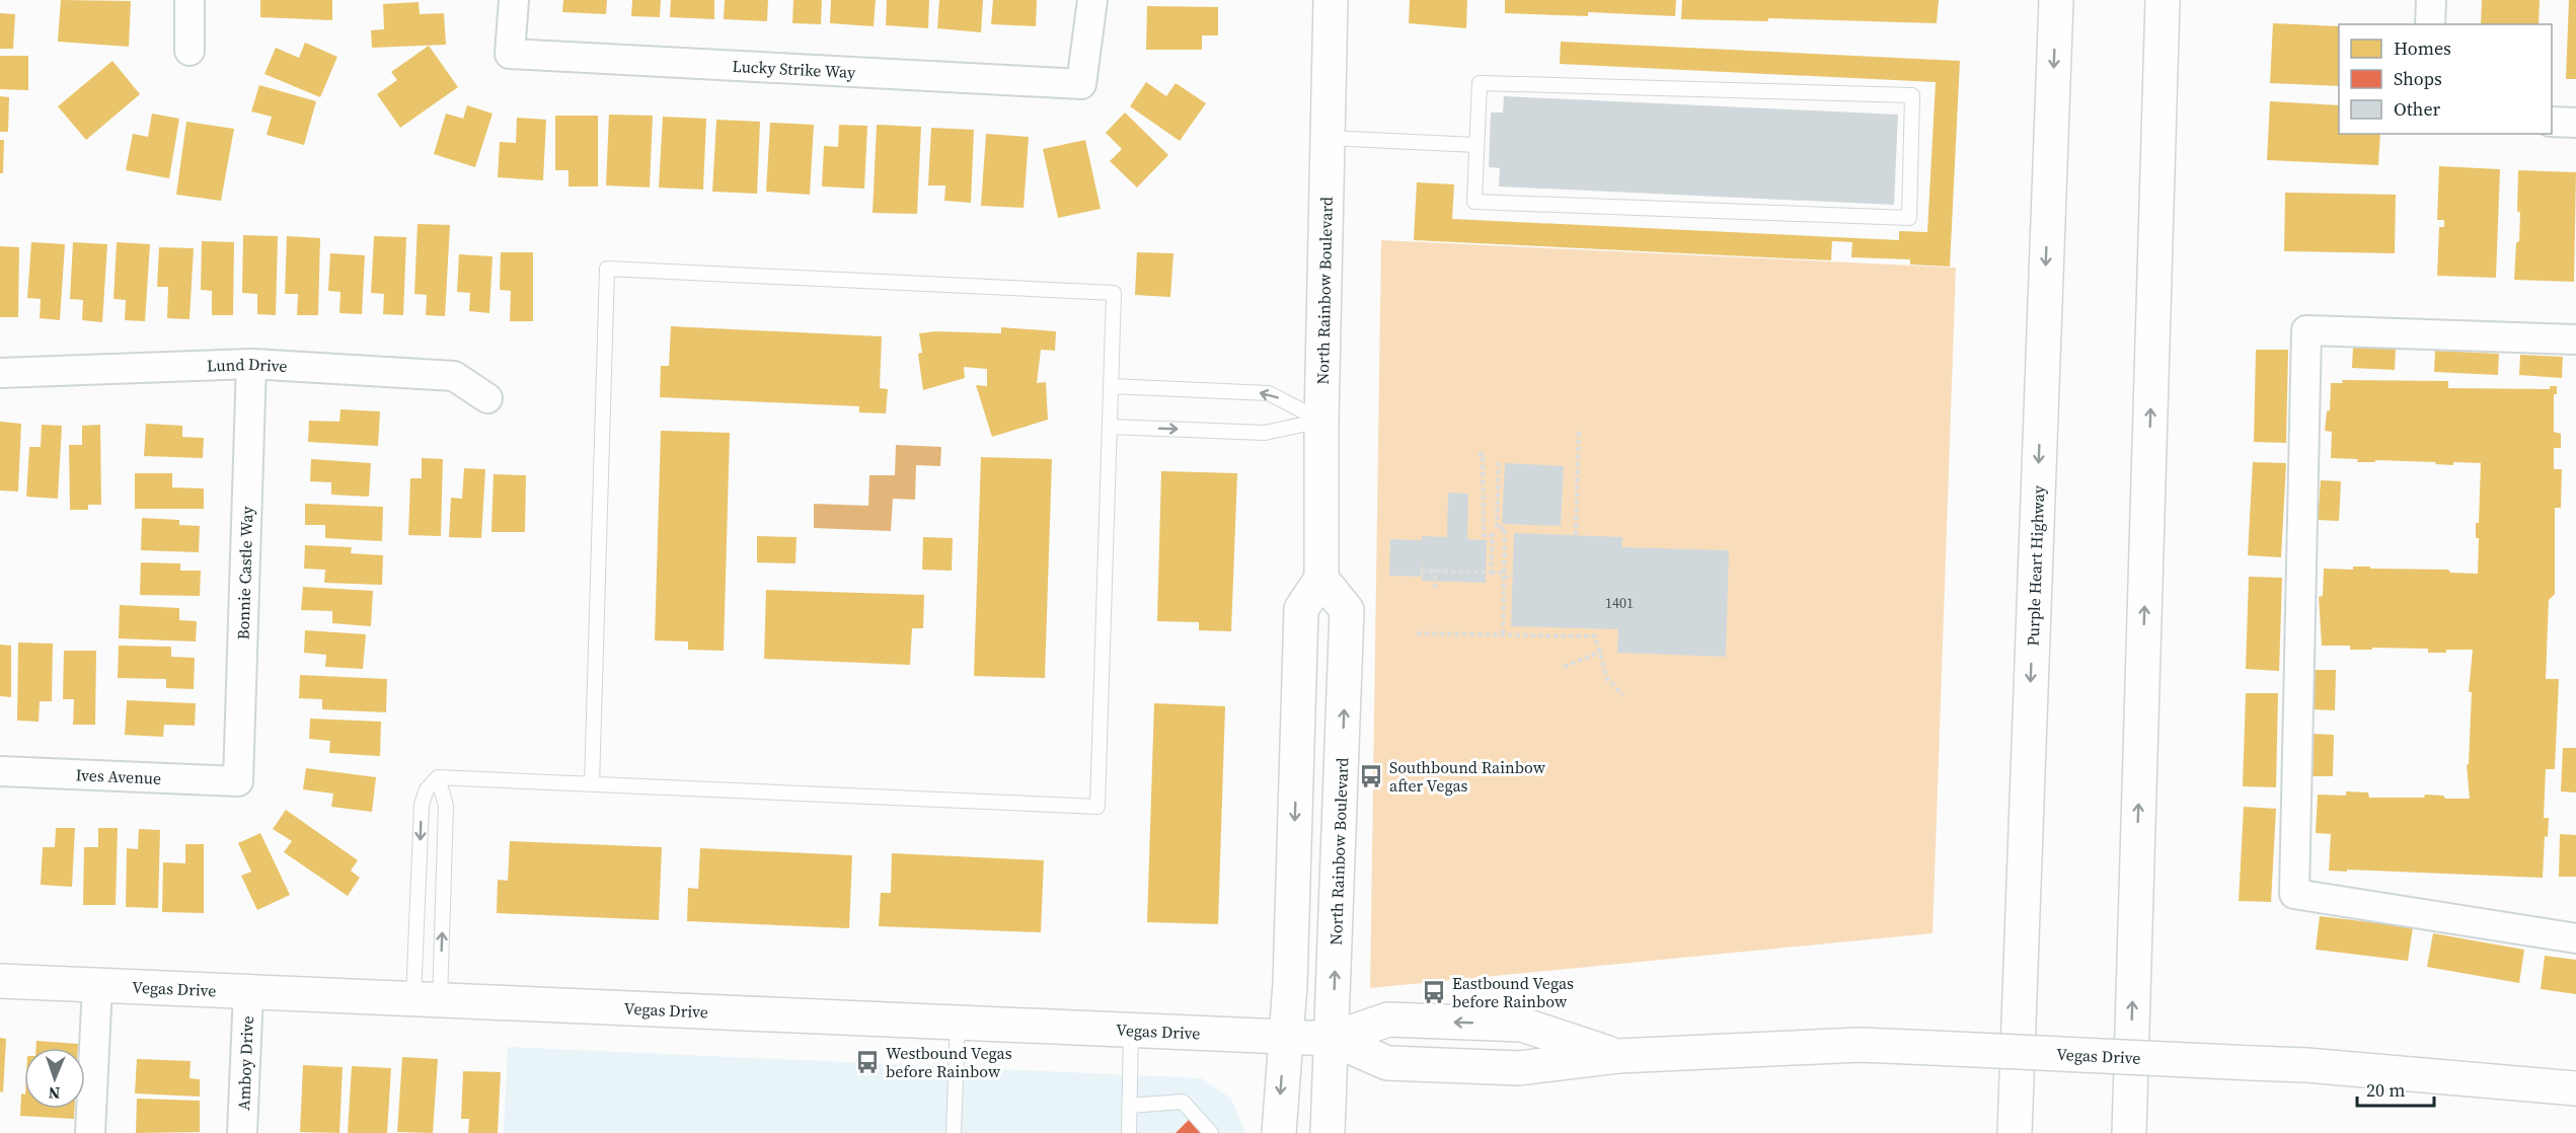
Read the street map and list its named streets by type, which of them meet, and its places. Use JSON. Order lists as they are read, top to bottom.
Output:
{
  "streets": {
    "main road": ["North Rainbow Boulevard", "Purple Heart Highway", "Vegas Drive"],
    "street": [
      "Lucky Strike Way",
      "Lund Drive",
      "Bonnie Castle Way",
      "Ives Avenue",
      "Amboy Drive"
    ]
  },
  "crossings": [
    ["North Rainbow Boulevard", "Vegas Drive"],
    ["Lund Drive", "Bonnie Castle Way"],
    ["Bonnie Castle Way", "Ives Avenue"],
    ["Vegas Drive", "Amboy Drive"]
  ],
  "places": {
    "bus stop": ["Southbound Rainbow after Vegas", "Eastbound Vegas before Rainbow", "Westbound Vegas before Rainbow"]
  },
  "house_numbers": ["1401"],
  "legend": ["Homes", "Shops", "Other"],
  "scale_bar": "20 m",
  "north": "bottom"
}
